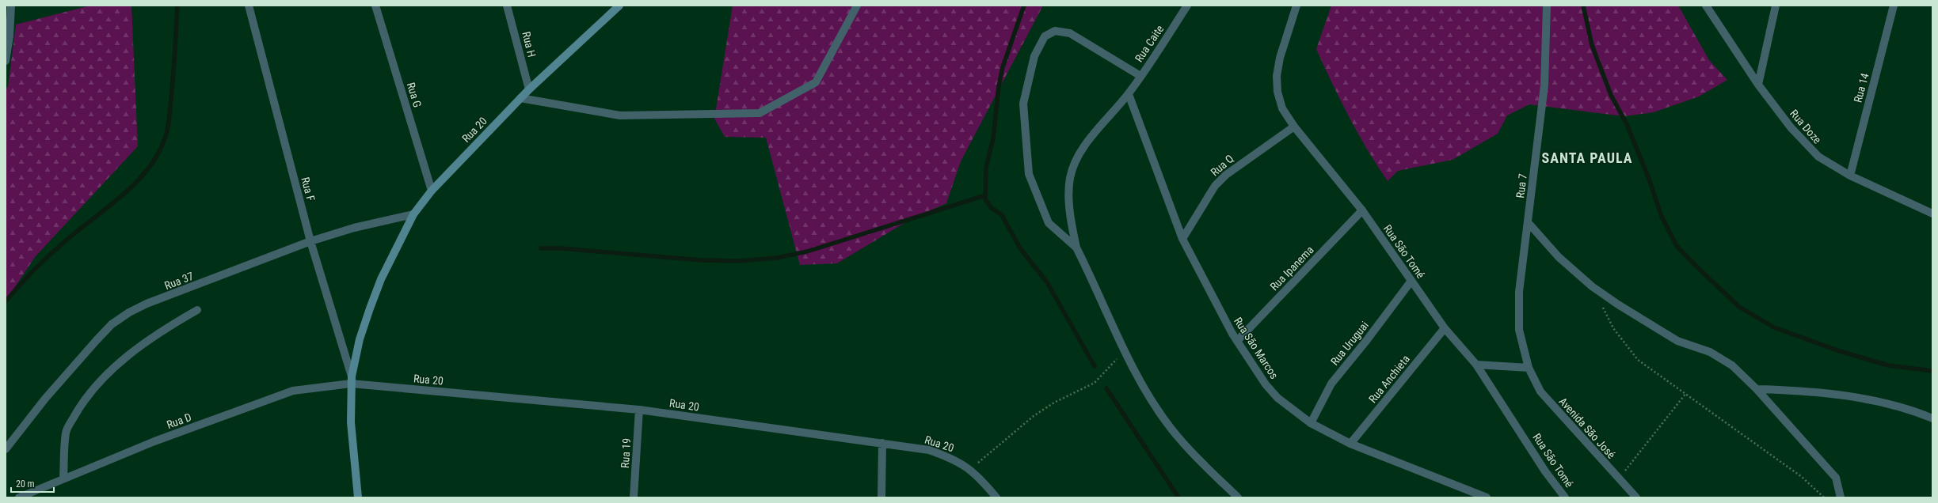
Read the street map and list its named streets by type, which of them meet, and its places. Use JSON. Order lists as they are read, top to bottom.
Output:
{
  "streets": {
    "street": [
      "Rua Caite",
      "Rua H",
      "Rua 14",
      "Rua G",
      "Rua Doze",
      "Rua 20",
      "Rua Q",
      "Rua 7",
      "Rua F",
      "Rua São Tomé",
      "Rua Ipanema",
      "Rua 37",
      "Rua Uruguai",
      "Rua São Marcos",
      "Rua Anchieta",
      "Rua D",
      "Avenida São José",
      "Rua 19"
    ]
  },
  "crossings": [
    ["Rua Caite", "Rua São Marcos"],
    ["Rua H", "Rua 20"],
    ["Rua 14", "Rua Doze"],
    ["Rua G", "Rua 20"],
    ["Rua 20", "Rua F"],
    ["Rua 20", "Rua 37"],
    ["Rua 20", "Rua D"],
    ["Rua 20", "Rua 19"],
    ["Rua Q", "Rua São Tomé"],
    ["Rua Q", "Rua São Marcos"],
    ["Rua 7", "Avenida São José"],
    ["Rua F", "Rua 37"],
    ["Rua F", "Rua D"],
    ["Rua São Tomé", "Rua Ipanema"],
    ["Rua São Tomé", "Rua Uruguai"],
    ["Rua São Tomé", "Rua Anchieta"],
    ["Rua Ipanema", "Rua São Marcos"],
    ["Rua Uruguai", "Rua São Marcos"],
    ["Rua São Marcos", "Rua Anchieta"]
  ],
  "districts": ["SANTA PAULA"],
  "scale_bar": "20 m"
}
